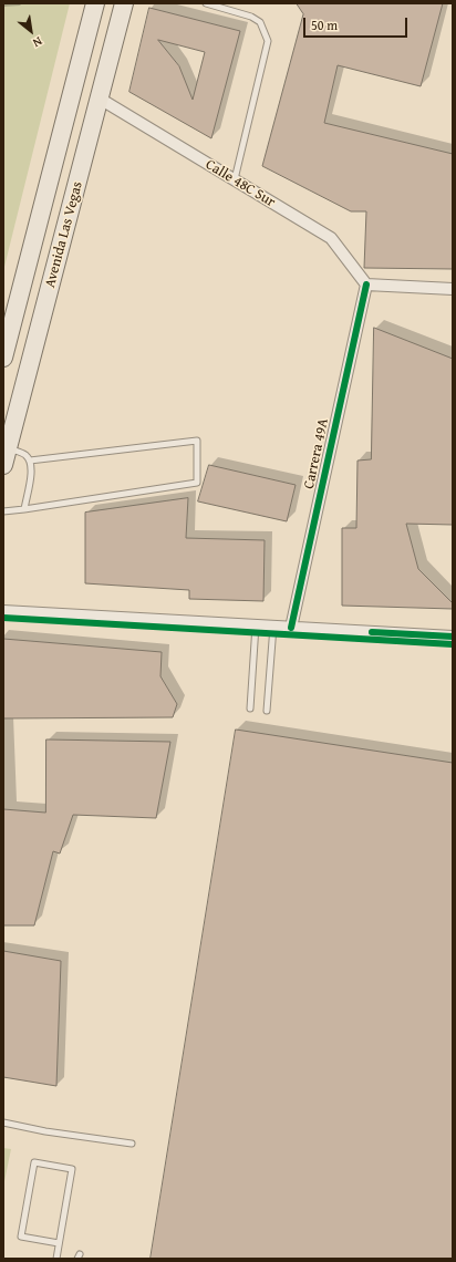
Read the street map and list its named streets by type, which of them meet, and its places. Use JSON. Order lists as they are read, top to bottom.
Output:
{
  "streets": {
    "main road": ["Avenida Las Vegas"],
    "street": ["Calle 48C Sur", "Carrera 49A"]
  },
  "crossings": [
    ["Calle 48C Sur", "Avenida Las Vegas"],
    ["Calle 48C Sur", "Carrera 49A"]
  ],
  "scale_bar": "50 m",
  "north": "bottom right"
}
